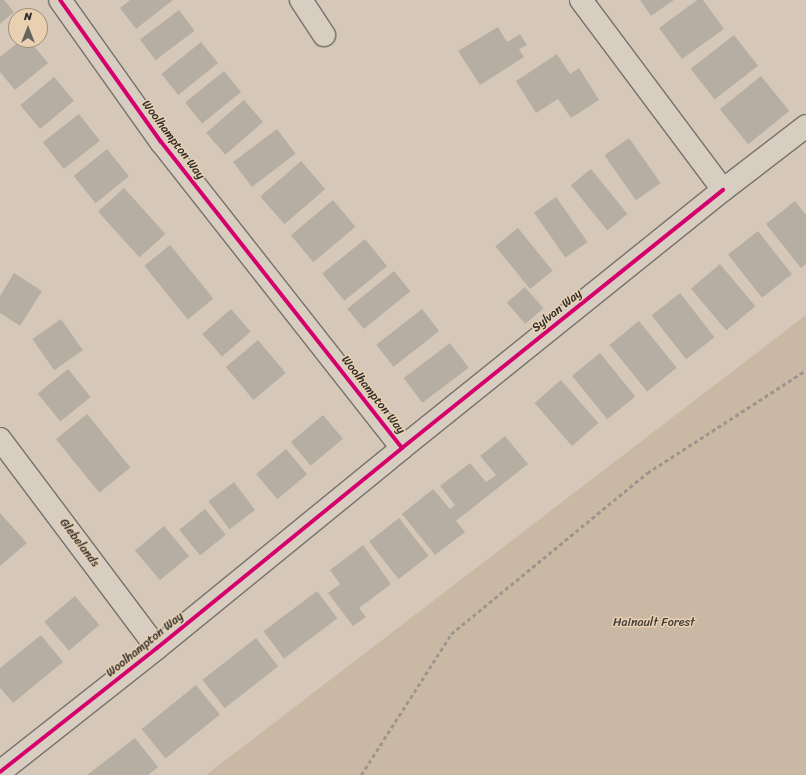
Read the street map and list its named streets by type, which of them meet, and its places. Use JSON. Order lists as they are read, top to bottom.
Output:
{
  "streets": {
    "street": ["Woolhampton Way", "Sylvan Way", "Glebelands"]
  },
  "crossings": [
    ["Woolhampton Way", "Sylvan Way"],
    ["Woolhampton Way", "Glebelands"]
  ],
  "parks": ["Hainault Forest"],
  "north": "top"
}
